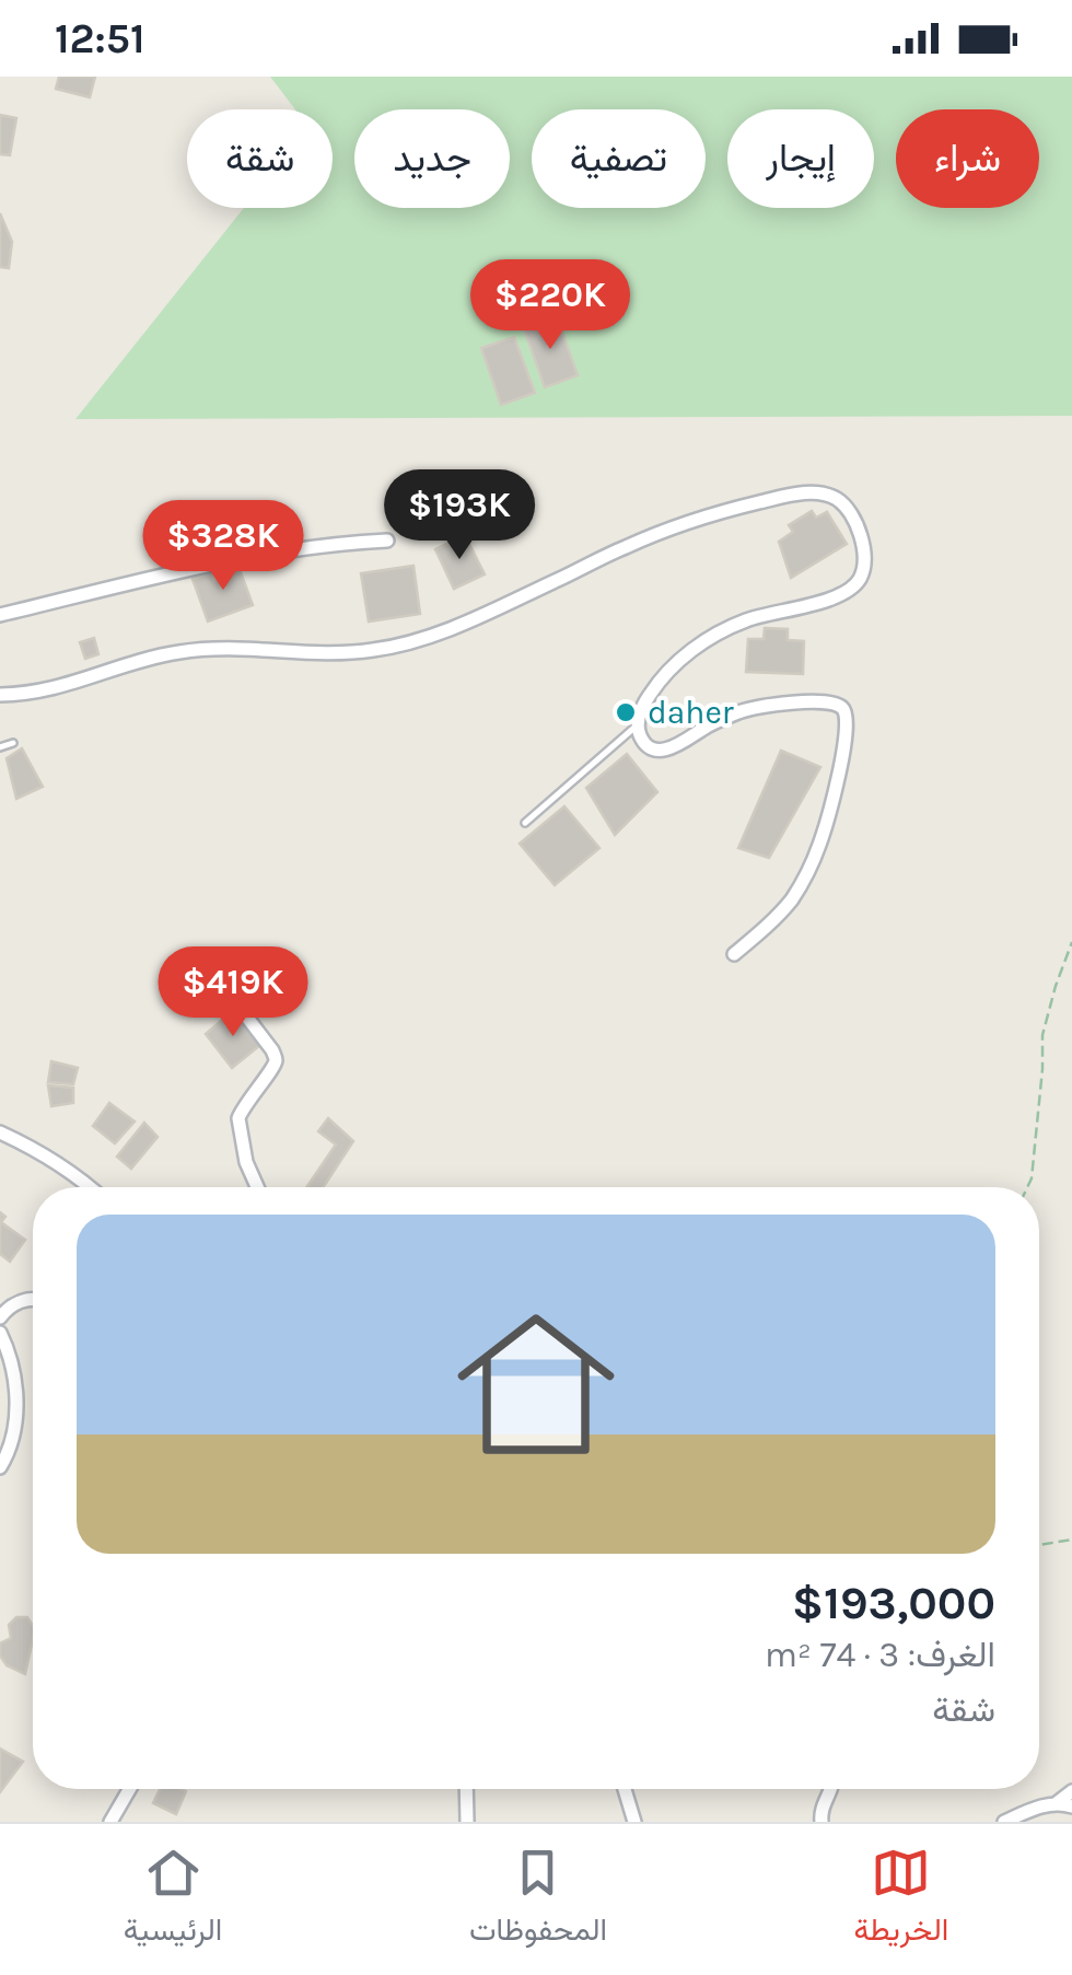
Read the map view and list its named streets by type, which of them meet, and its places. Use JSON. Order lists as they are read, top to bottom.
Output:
{
  "places": ["daher"],
  "page": {
    "status": "12:51",
    "chip": [
      "شراء",
      "إيجار",
      "تصفية",
      "جديد",
      "شقة"
    ],
    "price": [
      "$220K",
      "$193K",
      "$328K",
      "$419K"
    ],
    "list": [
      {
        "name": "$193,000",
        "note": "الغرف: 3 · 74 m² · شقة"
      }
    ],
    "tabs": ["الخريطة", "المحفوظات", "الرئيسية"]
  }
}
